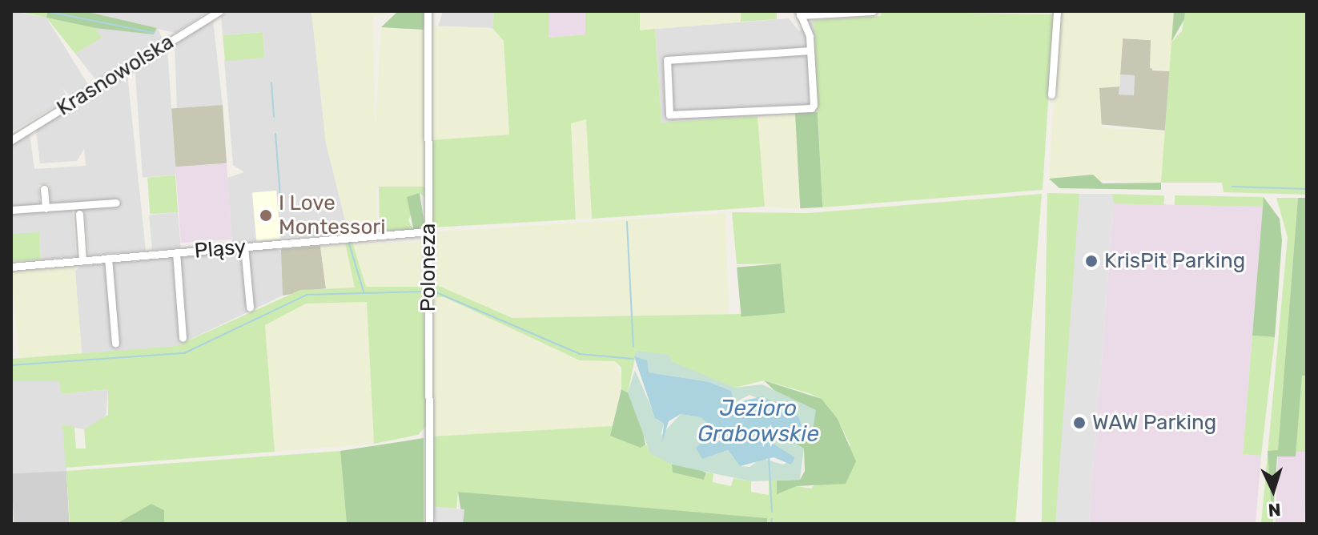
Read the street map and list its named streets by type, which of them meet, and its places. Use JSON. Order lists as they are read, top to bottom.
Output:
{
  "streets": {
    "street": ["Krasnowolska", "Pląsy", "Poloneza"]
  },
  "crossings": [
    ["Pląsy", "Poloneza"]
  ],
  "water": ["Jezioro Grabowskie"],
  "places": ["I Love Montessori", "KrisPit Parking", "WAW Parking"],
  "north": "bottom"
}
